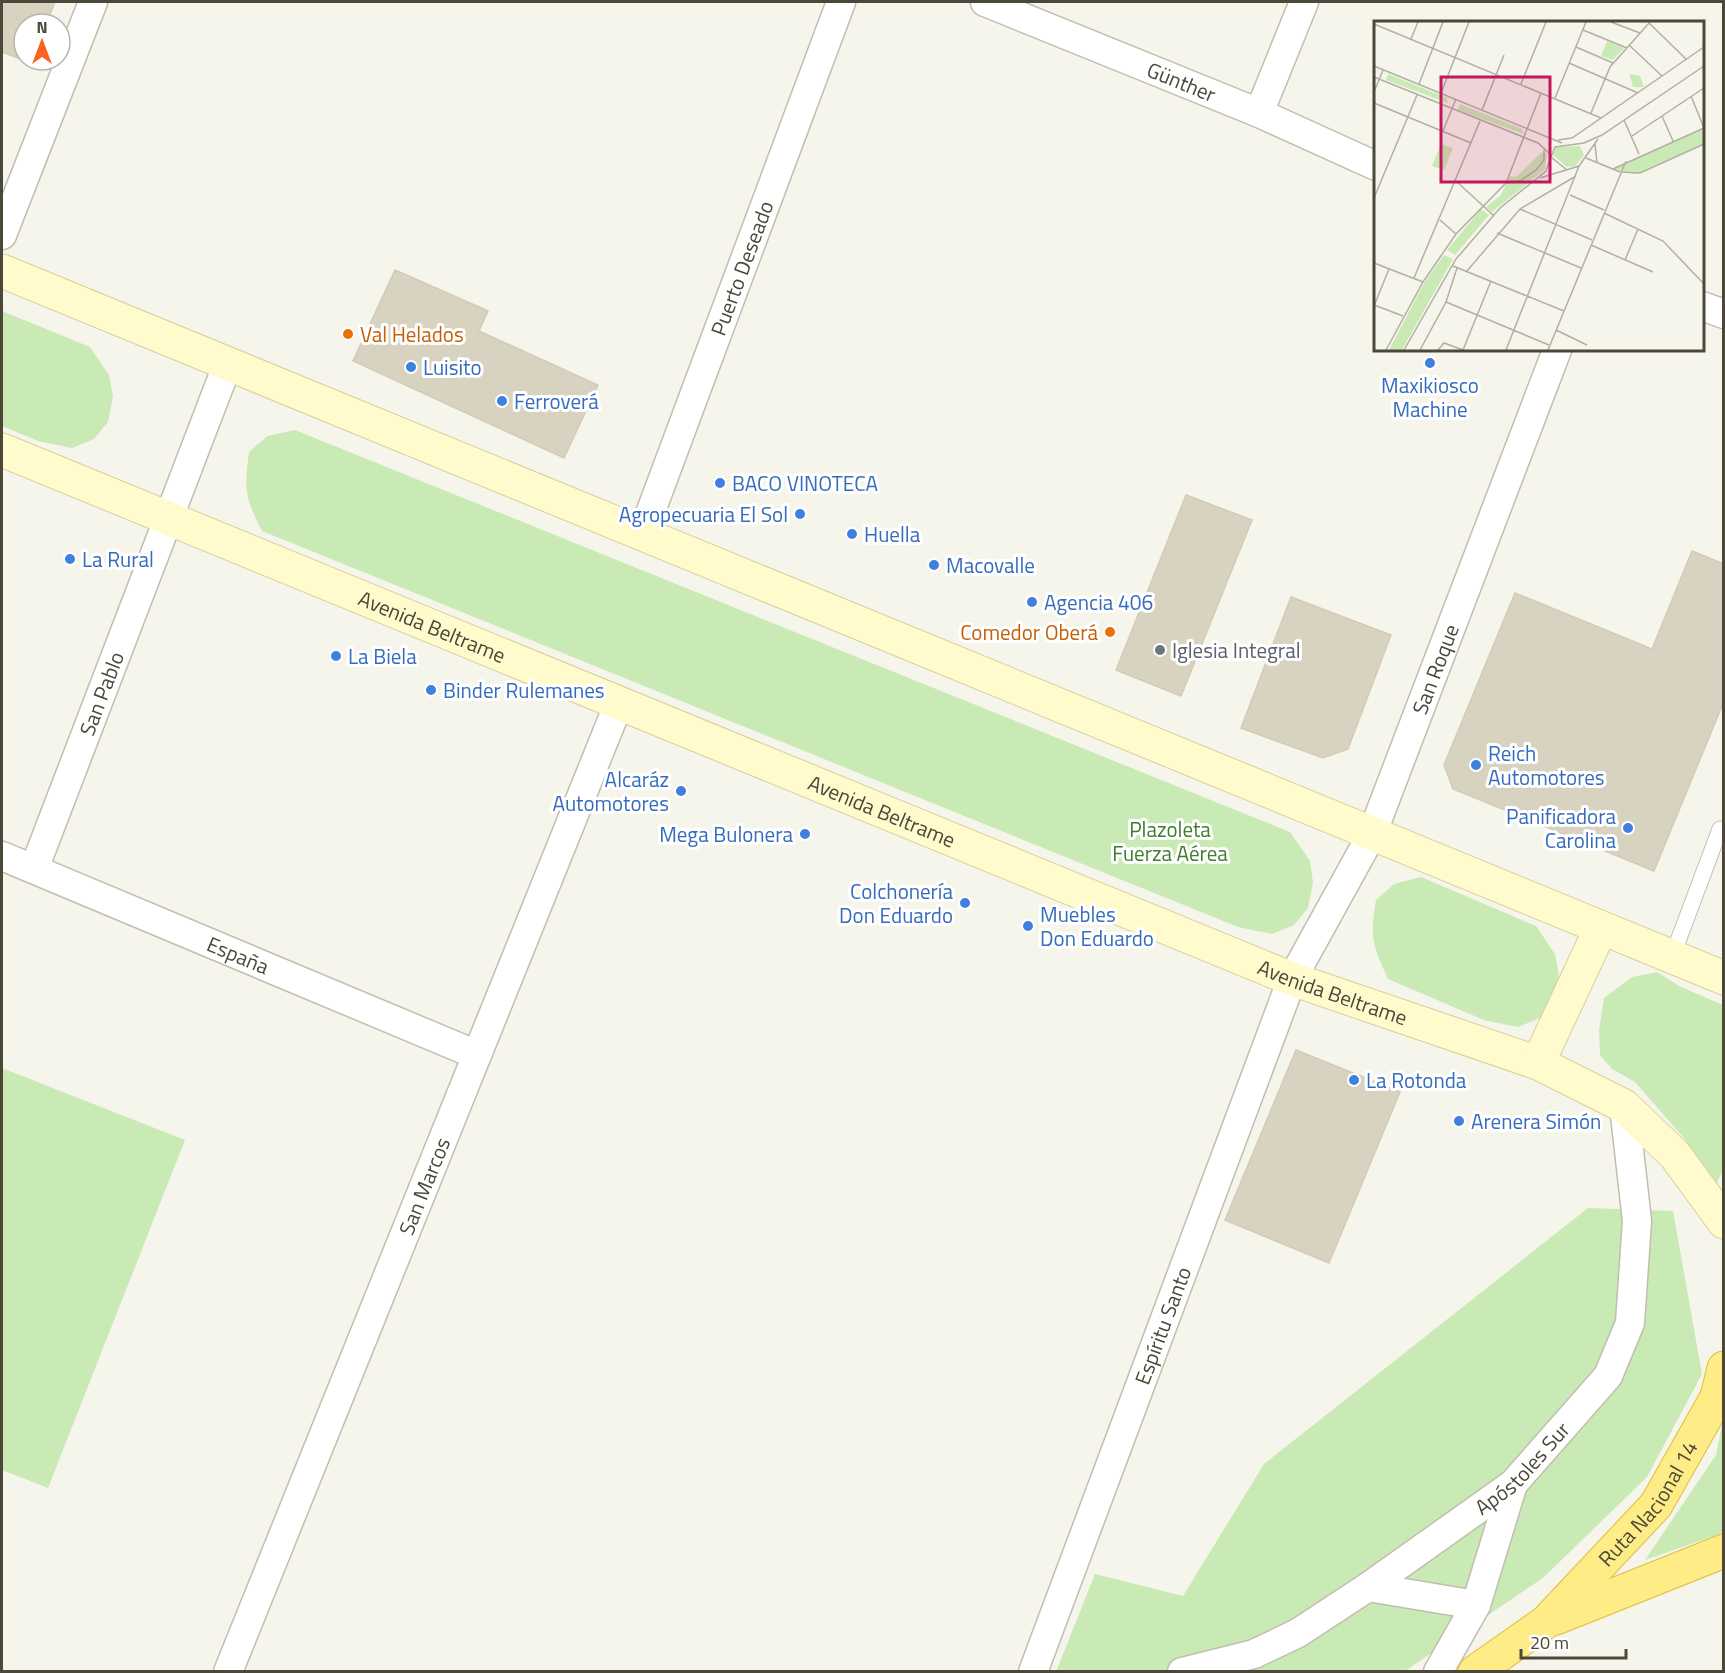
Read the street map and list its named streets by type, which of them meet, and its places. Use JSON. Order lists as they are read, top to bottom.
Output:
{
  "streets": {
    "highway": ["Ruta Nacional 14"],
    "main road": ["Avenida Beltrame"],
    "street": [
      "Günther",
      "Puerto Deseado",
      "San Roque",
      "San Pablo",
      "España",
      "San Marcos",
      "Espíritu Santo",
      "Apóstoles Sur"
    ]
  },
  "crossings": [
    ["Avenida Beltrame", "San Roque"],
    ["Avenida Beltrame", "San Pablo"],
    ["Avenida Beltrame", "San Marcos"],
    ["Avenida Beltrame", "Espíritu Santo"],
    ["Avenida Beltrame", "Apóstoles Sur"],
    ["San Roque", "Espíritu Santo"],
    ["San Pablo", "España"],
    ["España", "San Marcos"]
  ],
  "parks": ["Plazoleta Fuerza Aérea"],
  "places": [
    "Val Helados",
    "Maxikiosco Machine",
    "Luisito",
    "Ferroverá",
    "BACO VINOTECA",
    "Agropecuaria El Sol",
    "Huella",
    "La Rural",
    "Macovalle",
    "Agencia 406",
    "Comedor Oberá",
    "Iglesia Integral",
    "La Biela",
    "Binder Rulemanes",
    "Reich Automotores",
    "Alcaráz Automotores",
    "Panificadora Carolina",
    "Mega Bulonera",
    "Colchonería Don Eduardo",
    "Muebles Don Eduardo",
    "La Rotonda",
    "Arenera Simón"
  ],
  "scale_bar": "20 m",
  "north": "top"
}
